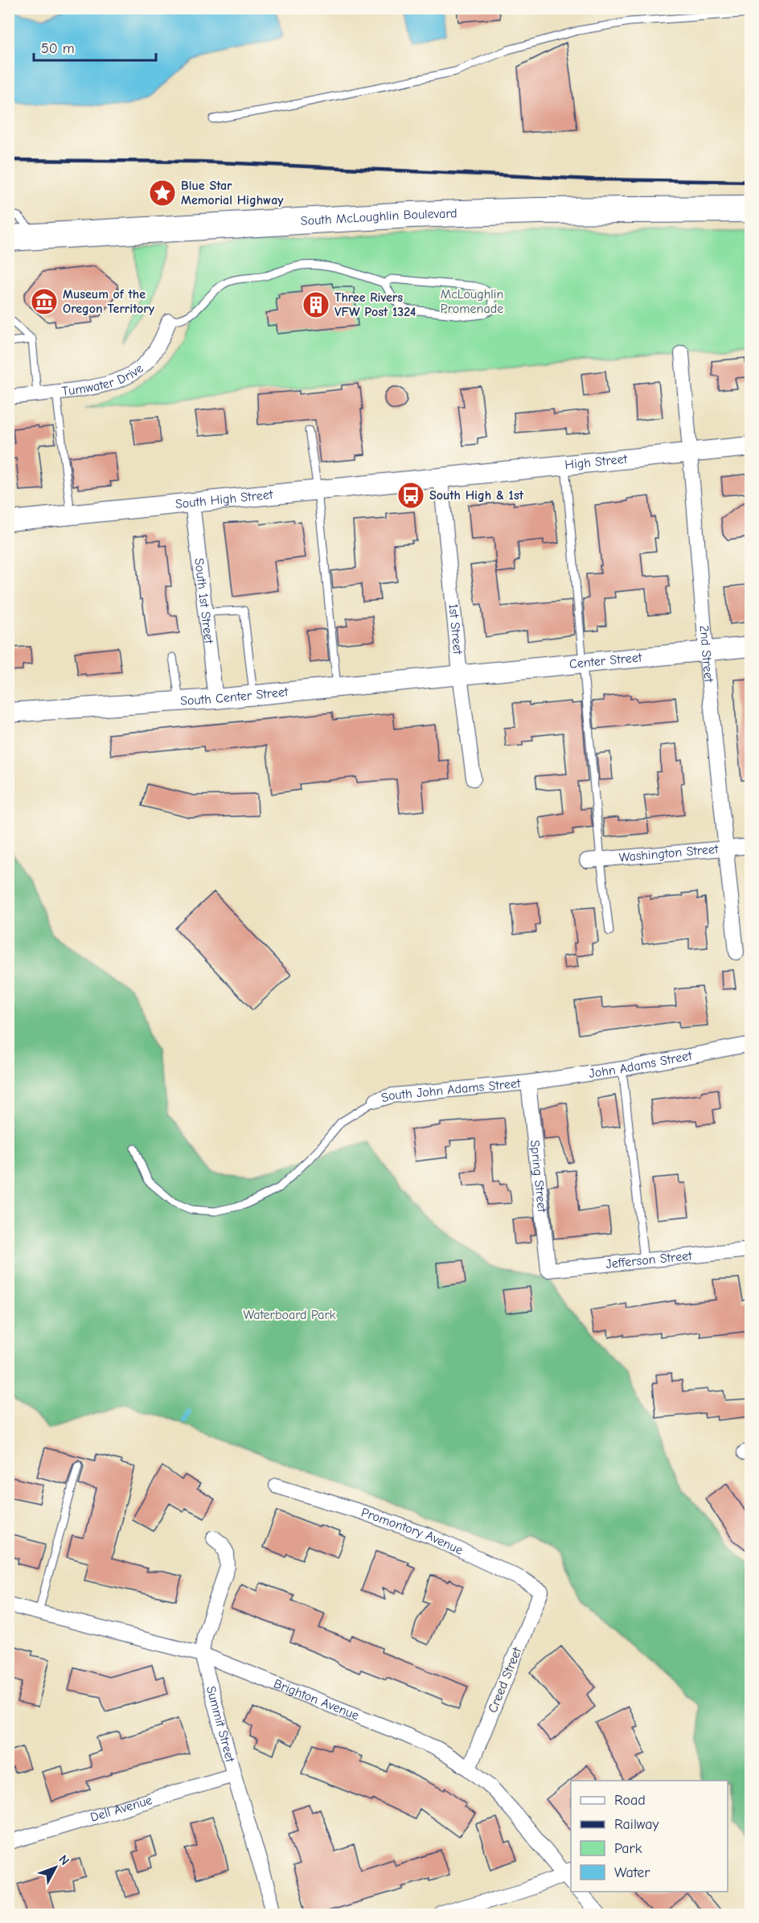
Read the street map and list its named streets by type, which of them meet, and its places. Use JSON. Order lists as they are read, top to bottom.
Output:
{
  "streets": {
    "highway": ["South McLoughlin Boulevard"],
    "street": [
      "Tumwater Drive",
      "High Street",
      "South High Street",
      "South 1st Street",
      "1st Street",
      "2nd Street",
      "Center Street",
      "South Center Street",
      "Washington Street",
      "John Adams Street",
      "South John Adams Street",
      "Spring Street",
      "Jefferson Street",
      "Promontory Avenue",
      "Creed Street",
      "Brighton Avenue",
      "Summit Street",
      "Dell Avenue"
    ]
  },
  "crossings": [
    ["High Street", "South High Street"],
    ["High Street", "1st Street"],
    ["High Street", "2nd Street"],
    ["South High Street", "South 1st Street"],
    ["South High Street", "1st Street"],
    ["South 1st Street", "South Center Street"],
    ["1st Street", "Center Street"],
    ["1st Street", "South Center Street"],
    ["2nd Street", "Center Street"],
    ["2nd Street", "Washington Street"],
    ["Center Street", "South Center Street"],
    ["John Adams Street", "South John Adams Street"],
    ["John Adams Street", "Spring Street"],
    ["South John Adams Street", "Spring Street"],
    ["Spring Street", "Jefferson Street"],
    ["Promontory Avenue", "Creed Street"],
    ["Creed Street", "Brighton Avenue"],
    ["Brighton Avenue", "Summit Street"],
    ["Summit Street", "Dell Avenue"]
  ],
  "parks": ["McLoughlin Promenade", "Waterboard Park"],
  "places": {
    "place": ["Blue Star Memorial Highway"],
    "museum": ["Museum of the Oregon Territory"],
    "building": ["Three Rivers VFW Post 1324"],
    "bus stop": ["South High & 1st"]
  },
  "legend": [
    "Road",
    "Railway",
    "Park",
    "Water"
  ],
  "scale_bar": "50 m",
  "north": "top right"
}
